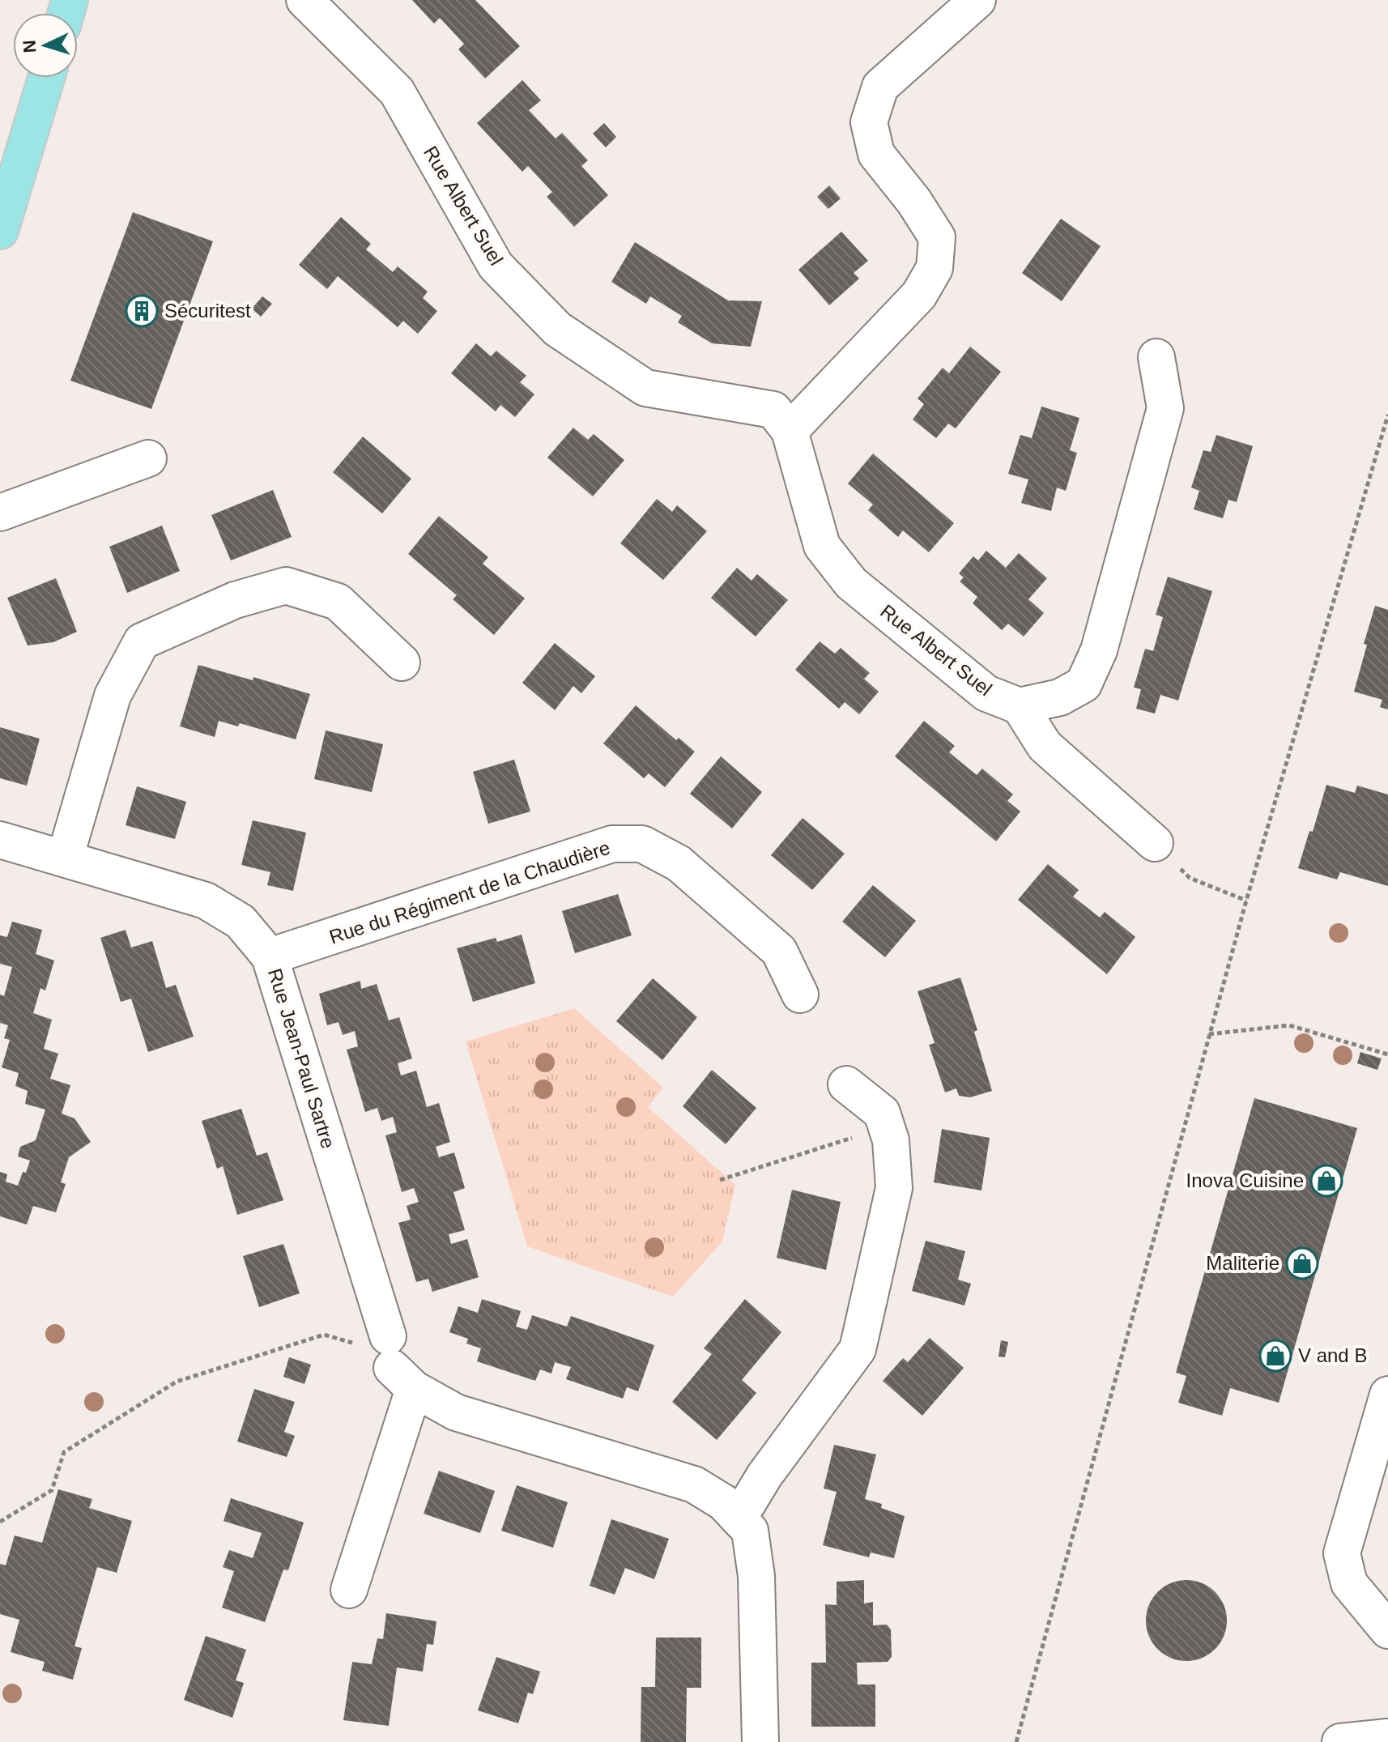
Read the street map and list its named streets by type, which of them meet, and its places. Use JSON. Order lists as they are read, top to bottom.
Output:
{
  "streets": {
    "street": ["Rue Albert Suel", "Rue du Régiment de la Chaudière", "Rue Jean-Paul Sartre"]
  },
  "crossings": [
    ["Rue du Régiment de la Chaudière", "Rue Jean-Paul Sartre"]
  ],
  "places": {
    "building": ["Sécuritest"],
    "shop": ["Inova Cuisine", "Maliterie", "V and B"]
  },
  "north": "left"
}
